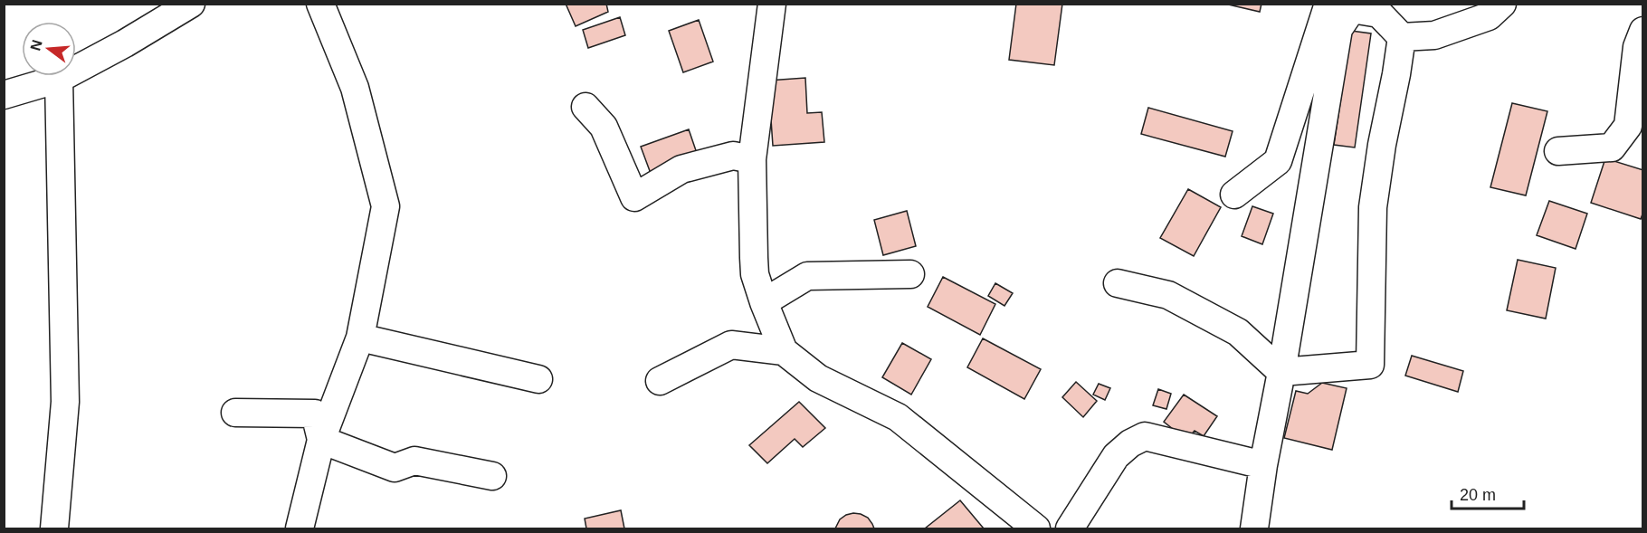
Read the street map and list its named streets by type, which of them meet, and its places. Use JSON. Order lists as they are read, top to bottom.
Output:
{
  "scale_bar": "20 m",
  "north": "left"
}
